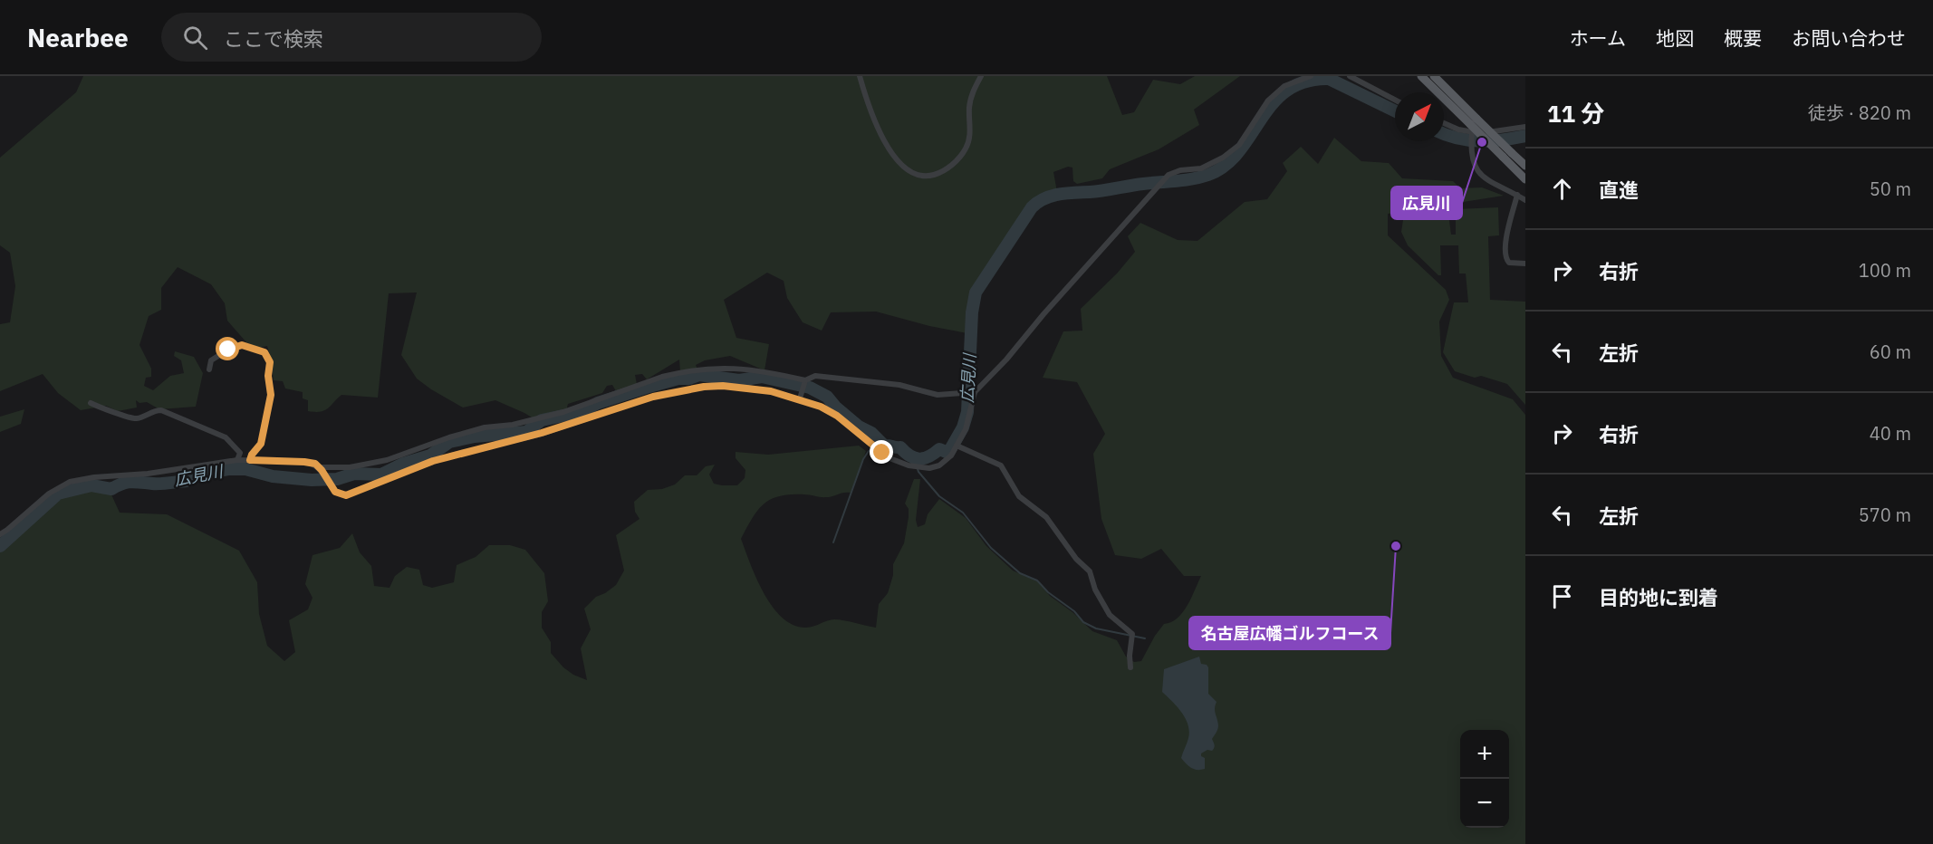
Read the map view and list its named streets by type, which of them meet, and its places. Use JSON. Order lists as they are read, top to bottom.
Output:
{
  "water": ["広見川"],
  "places": ["広見川", "名古屋広幡ゴルフコース"],
  "north": "top right",
  "page": {
    "header": "Nearbee",
    "search": "ここで検索",
    "nav": [
      "ホーム",
      "地図",
      "概要",
      "お問い合わせ"
    ],
    "heading": ["11 分", "徒歩 · 820 m"],
    "list": [
      ["直進", "50 m"],
      ["右折", "100 m"],
      ["左折", "60 m"],
      ["右折", "40 m"],
      ["左折", "570 m"],
      "目的地に到着"
    ],
    "map_buttons": ["+", "−"]
  }
}
